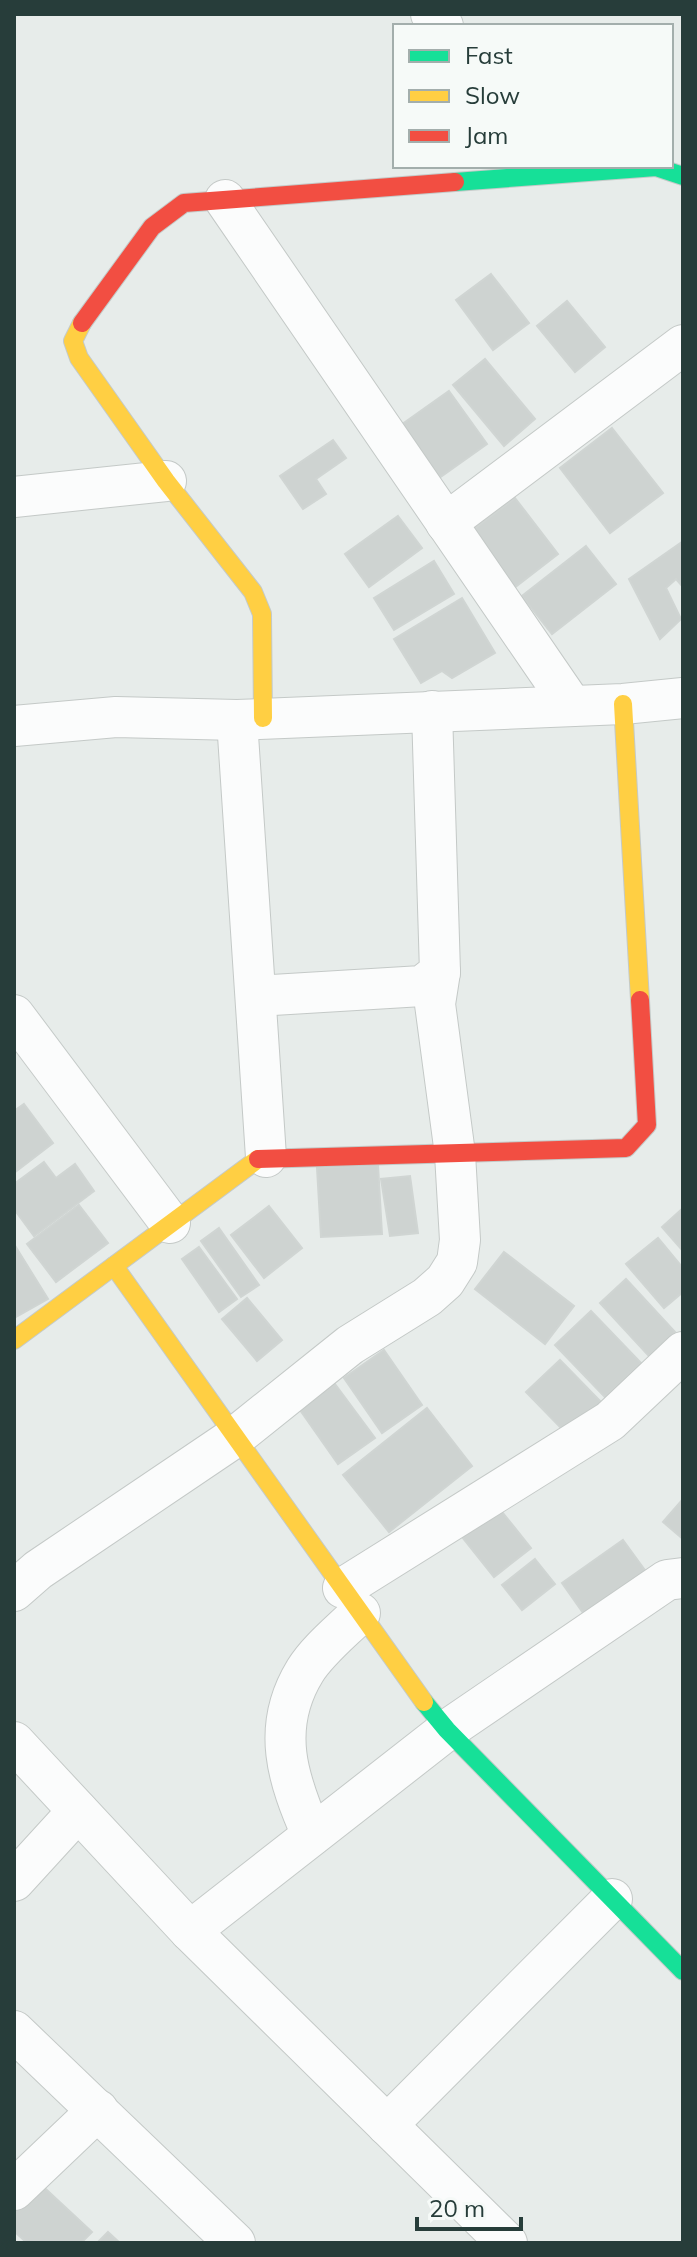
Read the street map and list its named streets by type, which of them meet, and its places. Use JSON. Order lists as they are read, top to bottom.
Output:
{
  "legend": ["Fast", "Slow", "Jam"],
  "scale_bar": "20 m"
}
